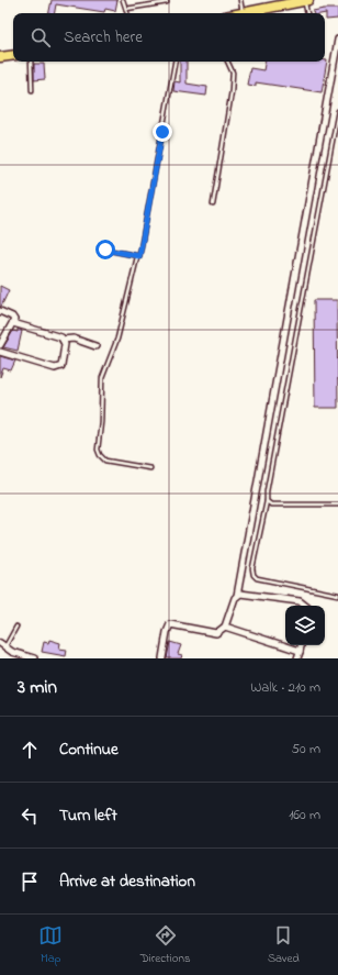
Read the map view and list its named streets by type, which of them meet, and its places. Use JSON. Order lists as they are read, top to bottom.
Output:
{
  "page": {
    "search": "Search here",
    "heading": ["3 min", "Walk · 210 m"],
    "list": [
      ["Continue", "50 m"],
      ["Turn left", "160 m"],
      "Arrive at destination"
    ],
    "nav": ["Map", "Directions", "Saved"]
  }
}
